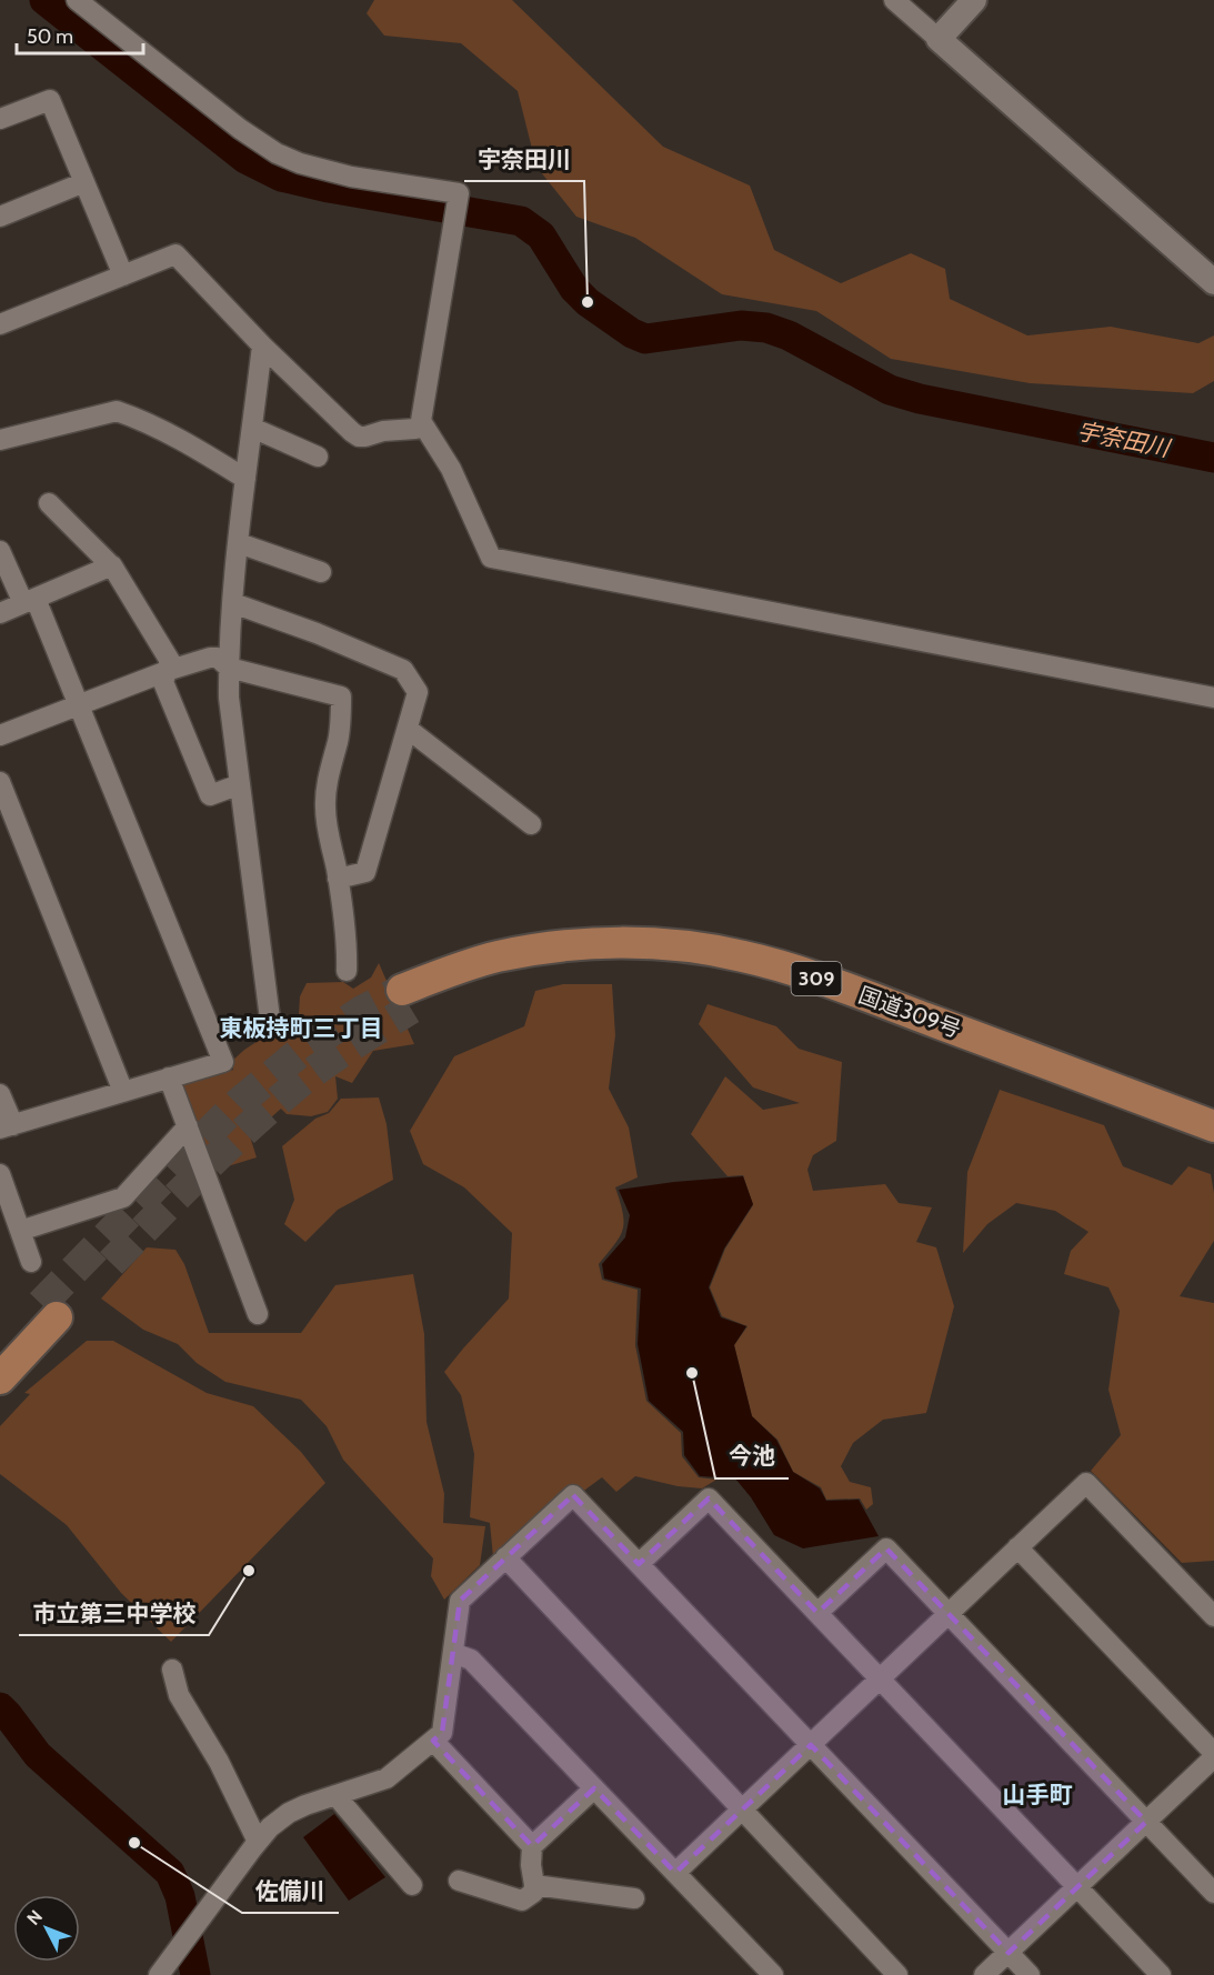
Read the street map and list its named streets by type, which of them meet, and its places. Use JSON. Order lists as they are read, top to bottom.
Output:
{
  "streets": {
    "highway": ["309", "国道309号"]
  },
  "districts": ["東板持町三丁目", "山手町"],
  "water": ["宇奈田川"],
  "places": [
    "宇奈田川",
    "今池",
    "市立第三中学校",
    "佐備川"
  ],
  "scale_bar": "50 m",
  "north": "top left"
}
